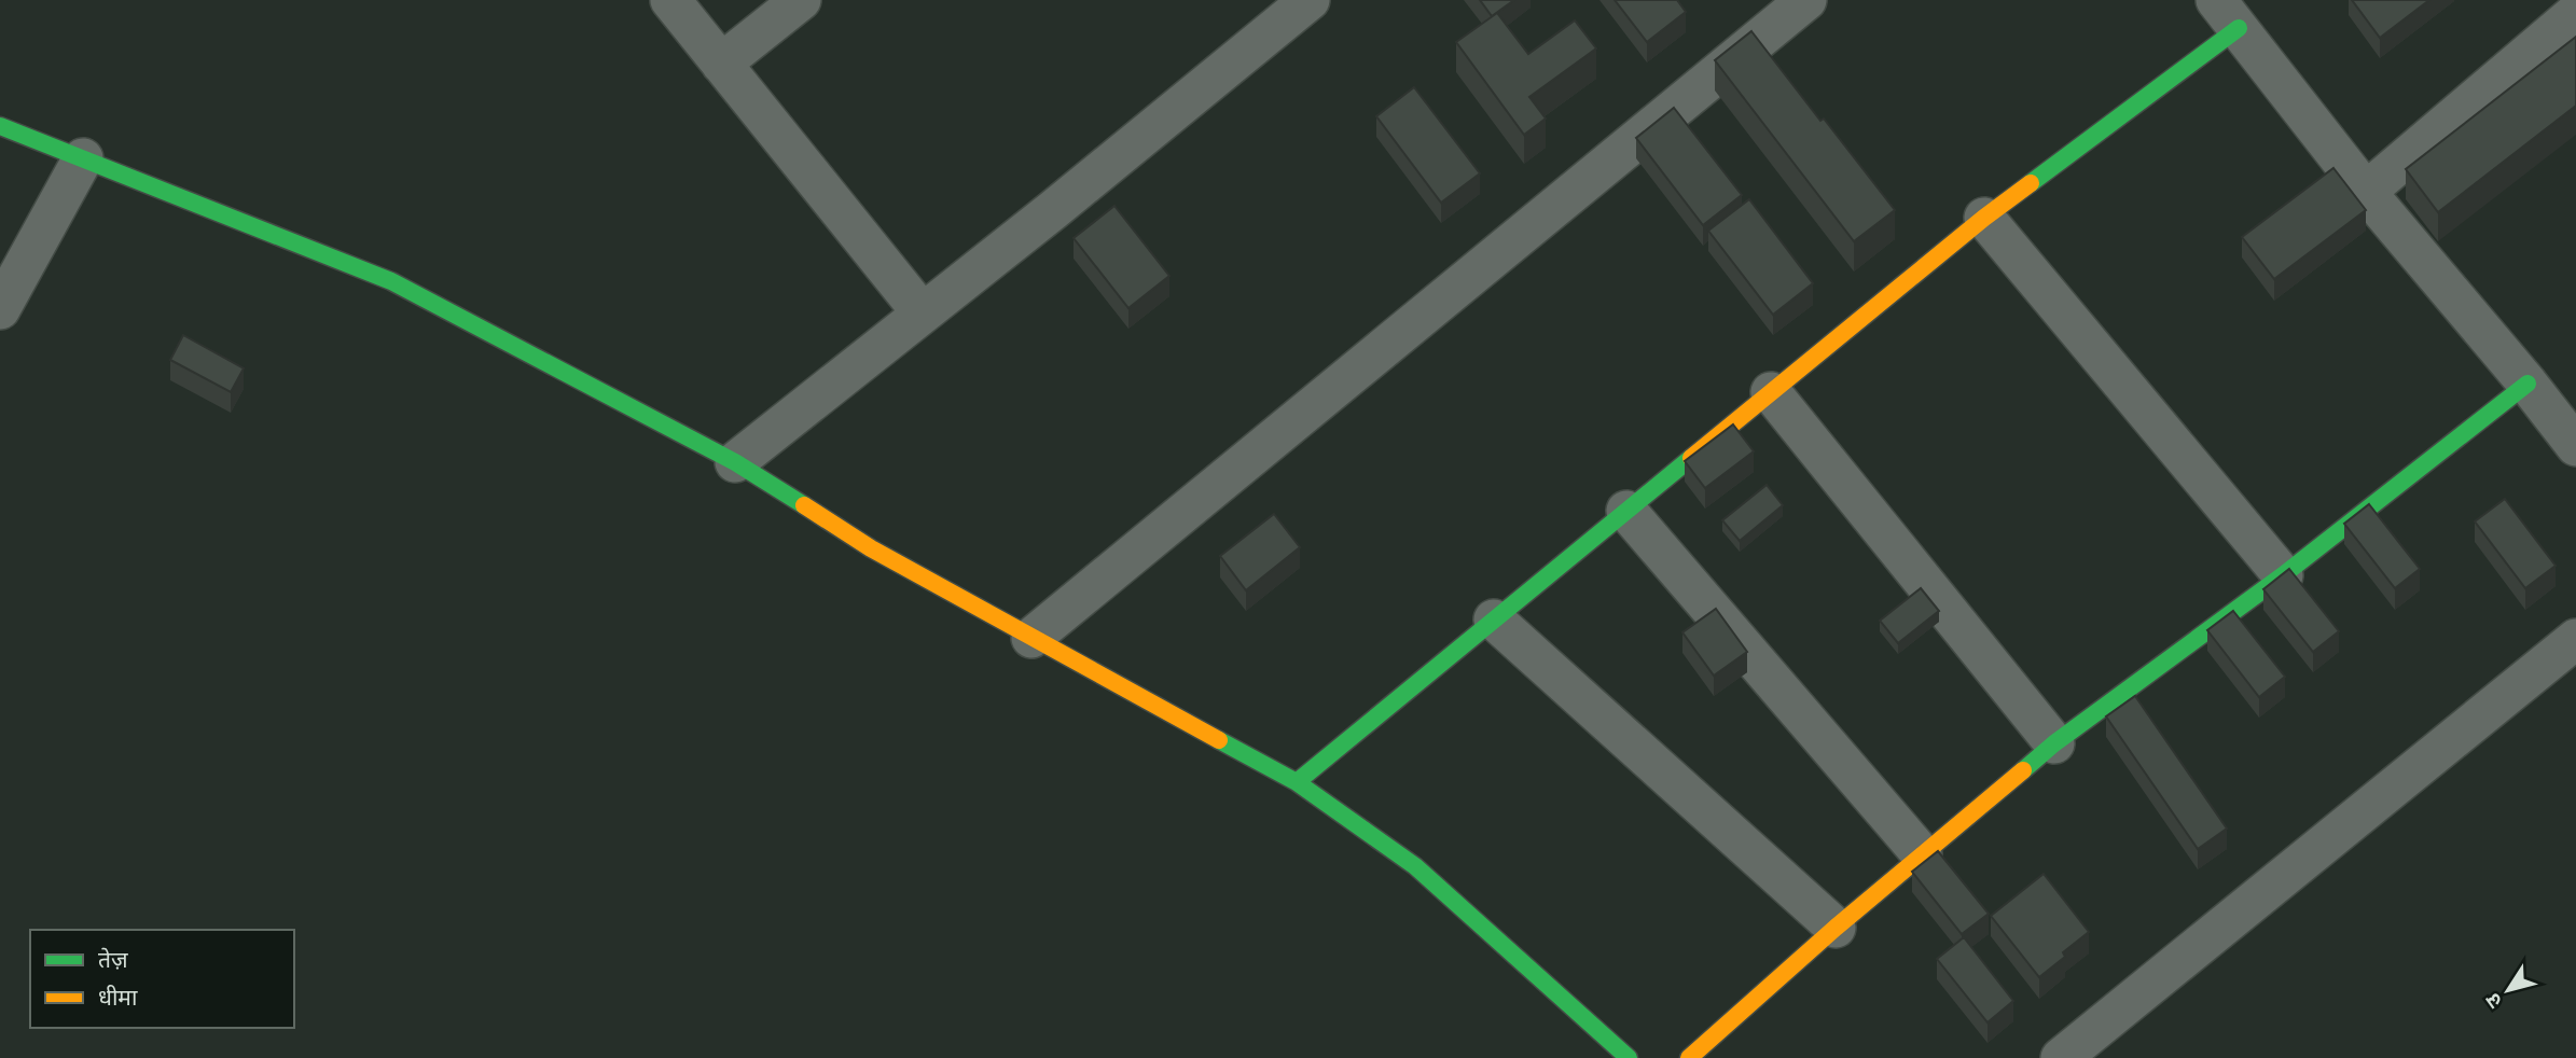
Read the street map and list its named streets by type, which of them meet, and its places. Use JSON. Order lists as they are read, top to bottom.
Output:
{
  "legend": ["तेज़", "धीमा"],
  "north": "bottom left"
}
